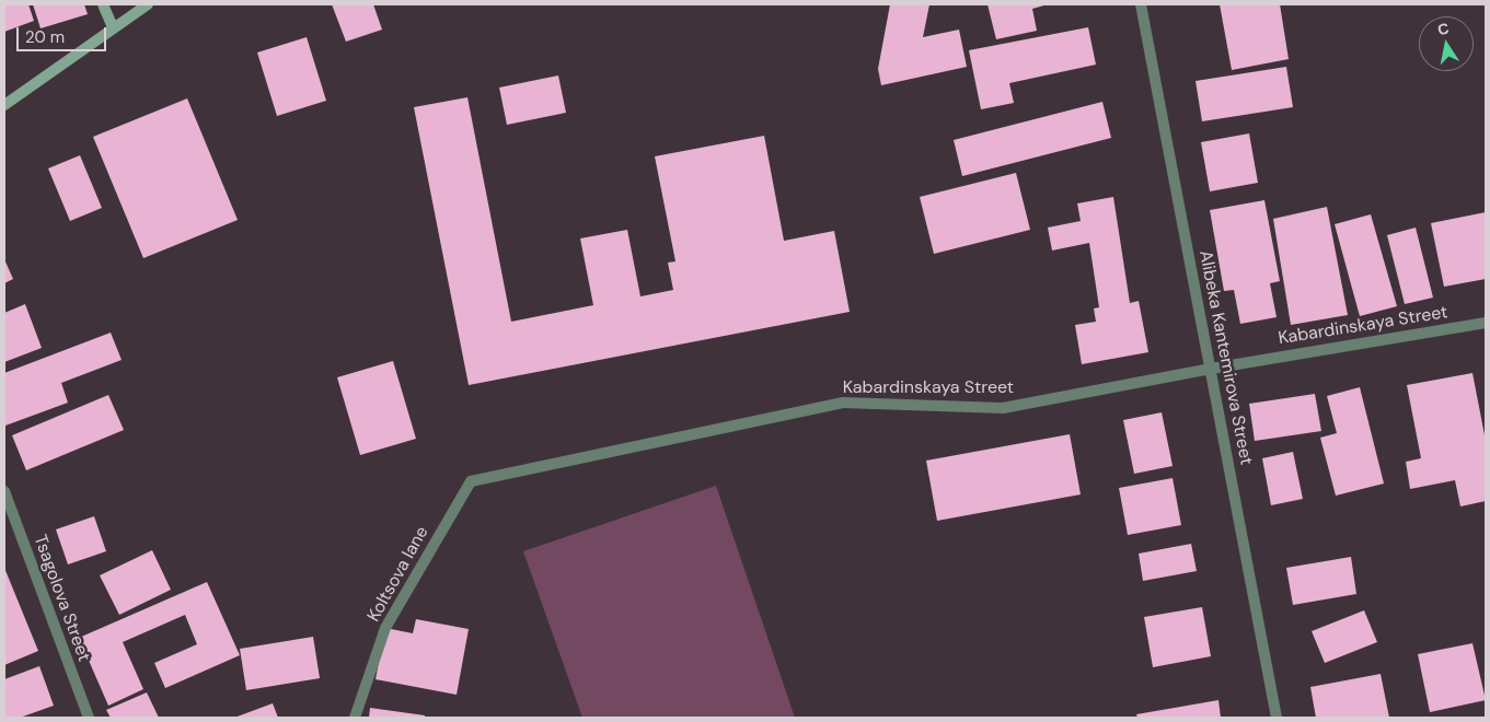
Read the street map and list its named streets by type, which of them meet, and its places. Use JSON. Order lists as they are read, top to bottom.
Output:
{
  "streets": {
    "street": [
      "Kabardinskaya Street",
      "Alibeka Kantemirova Street",
      "Koltsova lane",
      "Tsagolova Street"
    ]
  },
  "crossings": [
    ["Kabardinskaya Street", "Alibeka Kantemirova Street"],
    ["Kabardinskaya Street", "Koltsova lane"]
  ],
  "scale_bar": "20 m",
  "north": "top"
}
